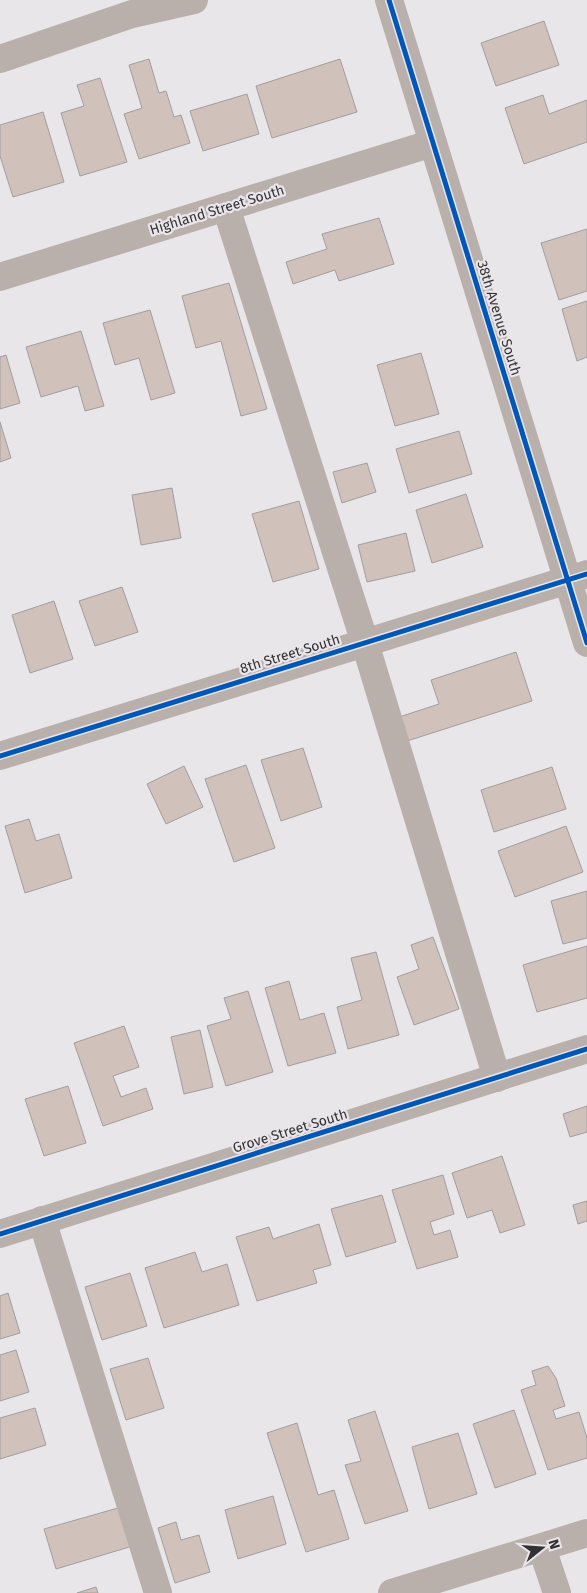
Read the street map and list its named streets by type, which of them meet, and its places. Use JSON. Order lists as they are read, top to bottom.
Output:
{
  "streets": {
    "street": [
      "Highland Street South",
      "38th Avenue South",
      "8th Street South",
      "Grove Street South"
    ]
  },
  "crossings": [
    ["Highland Street South", "38th Avenue South"],
    ["38th Avenue South", "8th Street South"]
  ],
  "north": "right"
}
